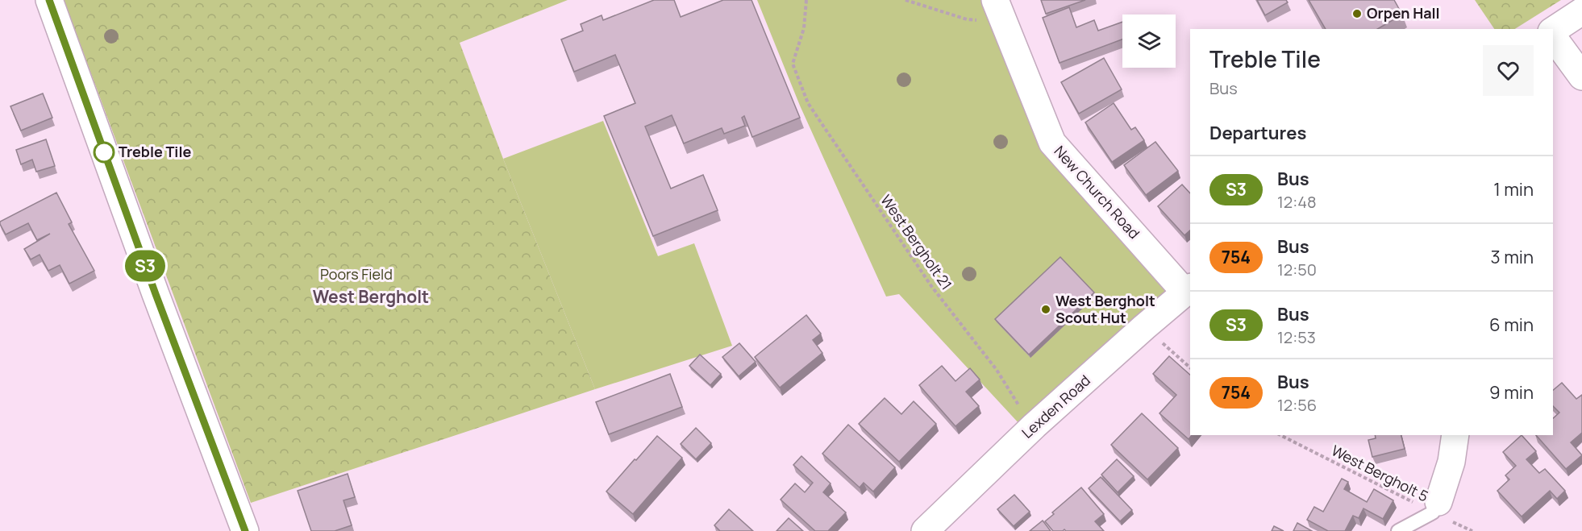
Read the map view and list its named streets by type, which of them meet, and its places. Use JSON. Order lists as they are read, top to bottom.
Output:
{
  "streets": {
    "street": ["New Church Road", "Lexden Road"],
    "path": ["West Bergholt 21", "West Bergholt 5"]
  },
  "crossings": [
    ["New Church Road", "Lexden Road"],
    ["West Bergholt 21", "Lexden Road"]
  ],
  "districts": ["West Bergholt"],
  "parks": ["Poors Field"],
  "places": ["Orpen Hall", "Treble Tile", "West Bergholt Scout Hut"],
  "lines": ["bus line S3"],
  "page": {
    "on_map": "S3",
    "heading": [
      ["Treble Tile", "Bus"],
      "Departures"
    ],
    "list": [
      {
        "mark": "S3",
        "name": "Bus",
        "note": "12:48",
        "value": "1 min"
      },
      {
        "mark": "754",
        "name": "Bus",
        "note": "12:50",
        "value": "3 min"
      },
      {
        "mark": "S3",
        "name": "Bus",
        "note": "12:53",
        "value": "6 min"
      },
      {
        "mark": "754",
        "name": "Bus",
        "note": "12:56",
        "value": "9 min"
      }
    ]
  }
}
